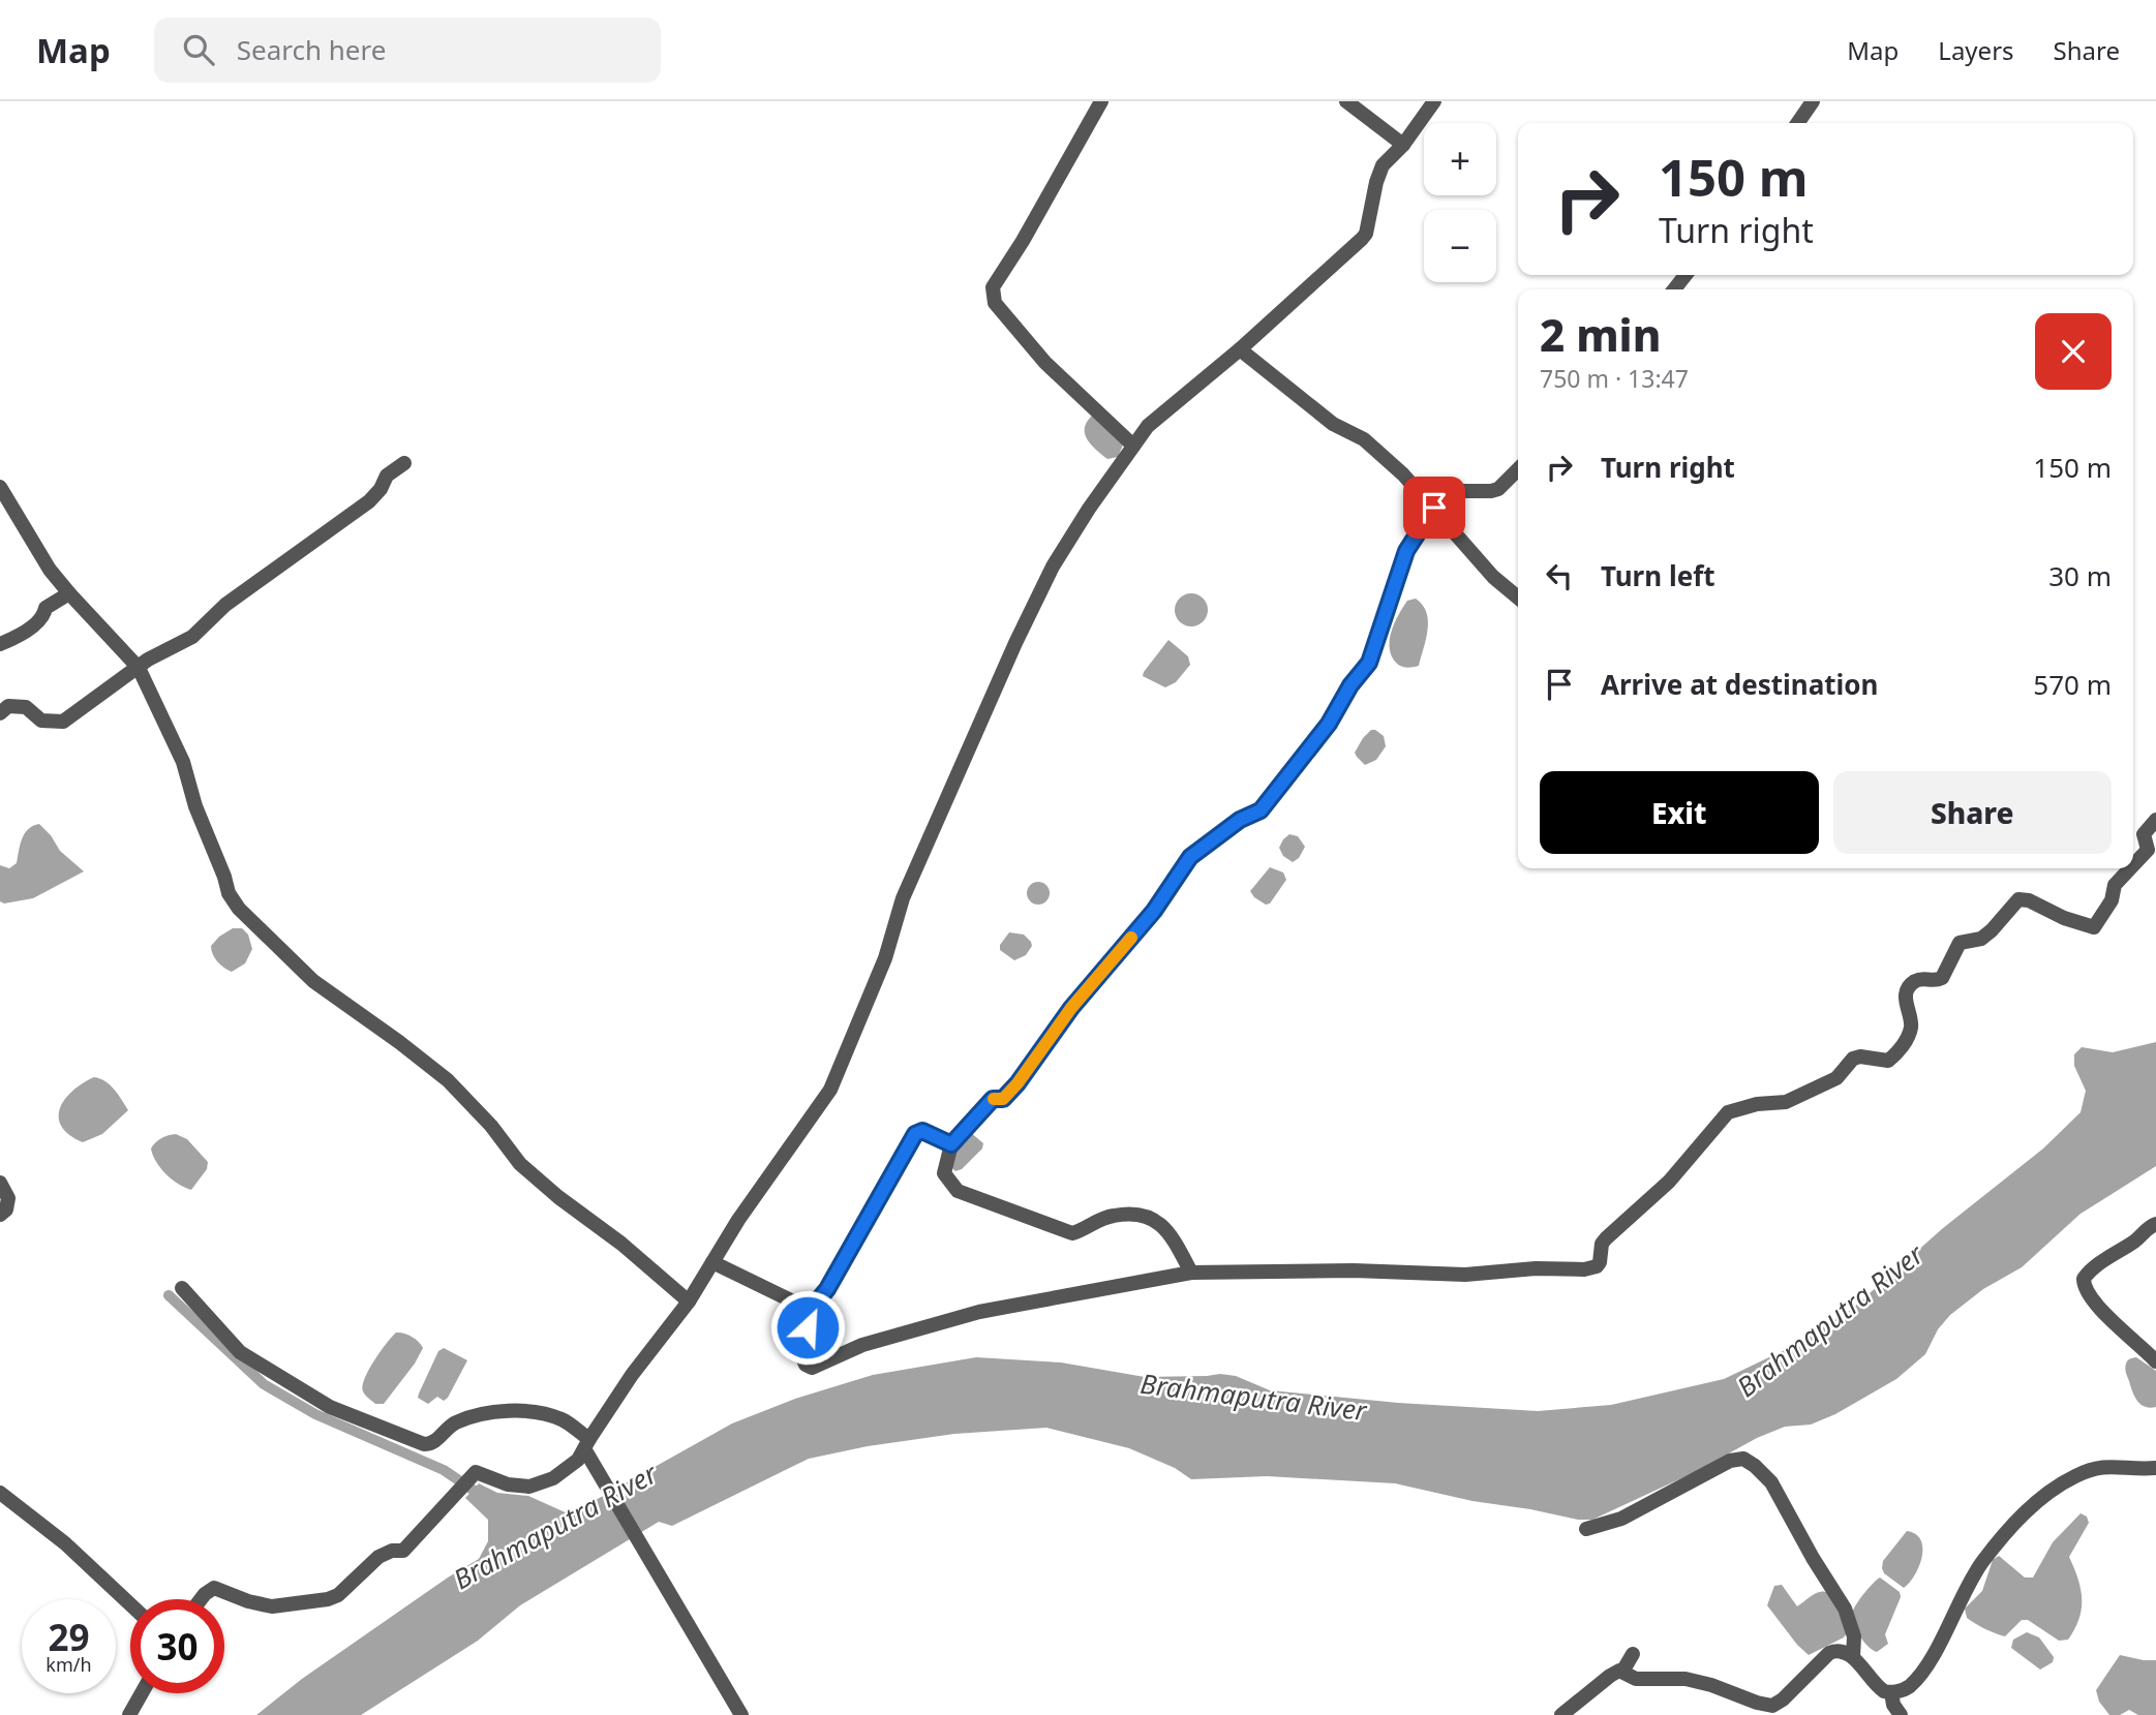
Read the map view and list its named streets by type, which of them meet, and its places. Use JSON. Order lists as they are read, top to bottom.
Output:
{
  "water": ["Brahmaputra River"],
  "page": {
    "header": "Map",
    "search": "Search here",
    "nav": ["Map", "Layers", "Share"],
    "map_buttons": ["+", "−"],
    "turn": ["150 m", "Turn right"],
    "heading": ["2 min", "750 m · 13:47"],
    "list": [
      {
        "name": "Turn right",
        "value": "150 m"
      },
      {
        "name": "Turn left",
        "value": "30 m"
      },
      {
        "name": "Arrive at destination",
        "value": "570 m"
      }
    ],
    "buttons": ["Exit", "Share"],
    "speed": "29 km/h",
    "limit": "30"
  }
}
